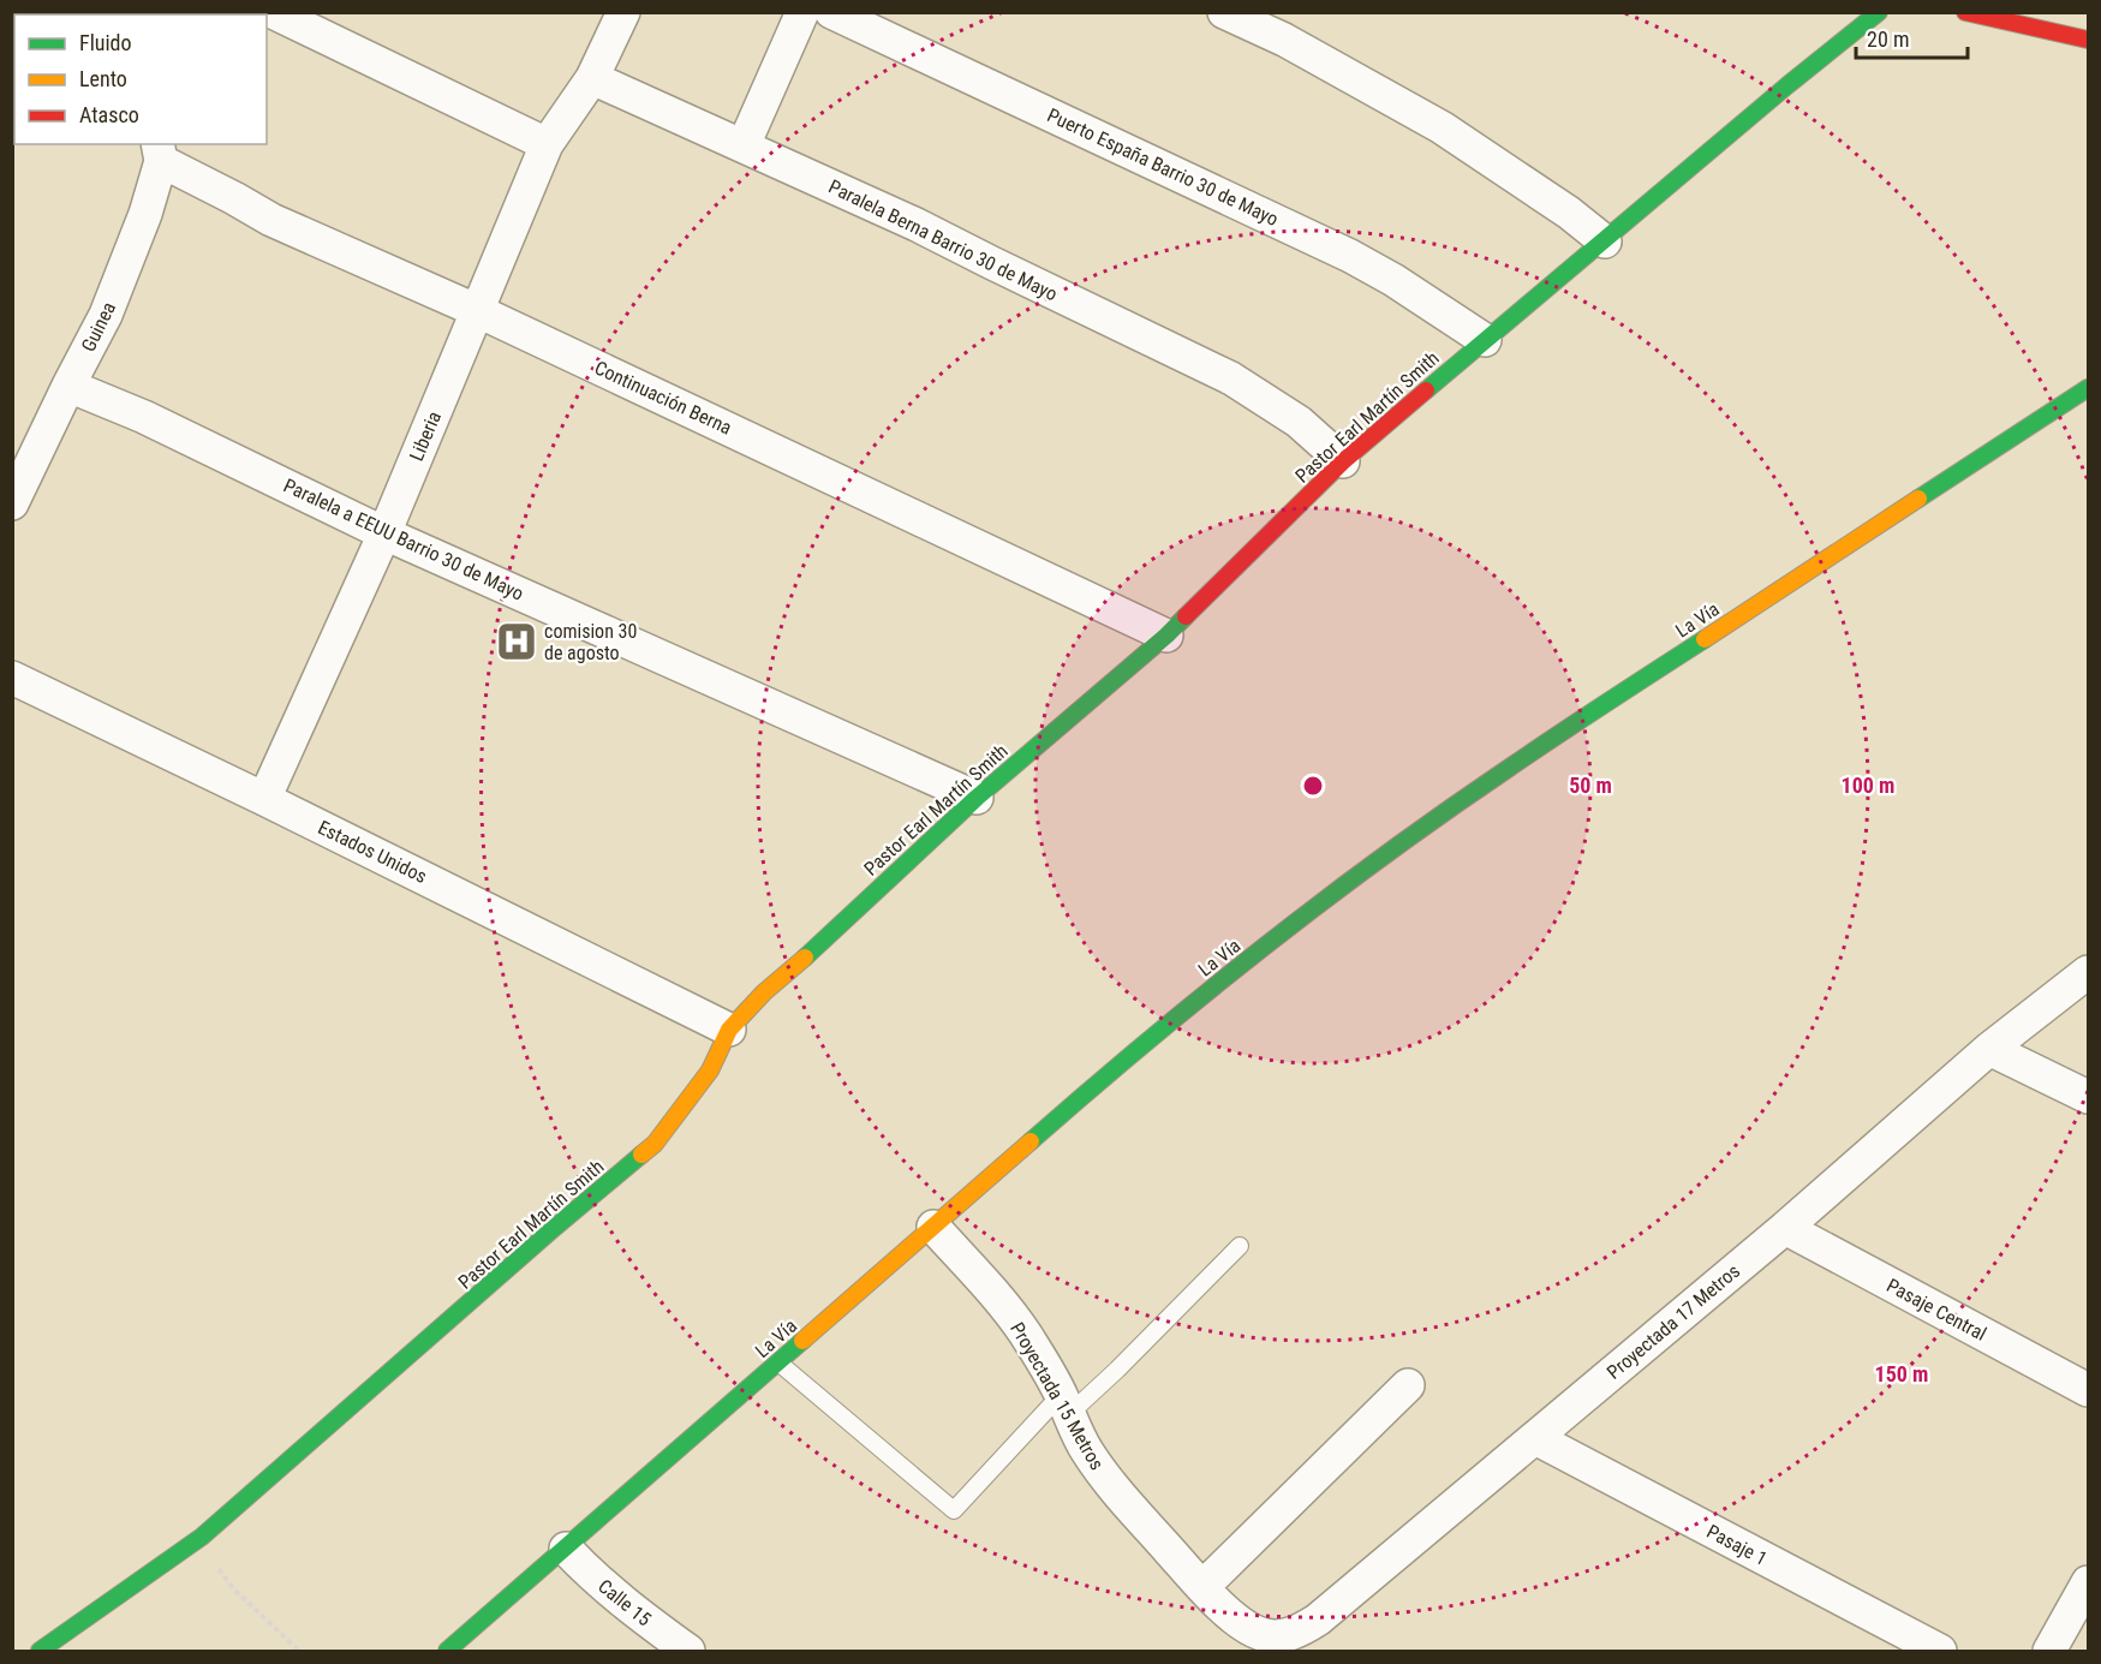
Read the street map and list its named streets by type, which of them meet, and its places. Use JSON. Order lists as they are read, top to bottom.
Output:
{
  "streets": {
    "street": [
      "Puerto España Barrio 30 de Mayo",
      "Paralela Berna Barrio 30 de Mayo",
      "Guinea",
      "Continuación Berna",
      "Pastor Earl Martín Smith",
      "Liberia",
      "Paralela a EEUU Barrio 30 de Mayo",
      "La Vía",
      "Estados Unidos",
      "Pasaje Central",
      "Proyectada 17 Metros",
      "Proyectada 15 Metros",
      "Pasaje 1",
      "Calle 15"
    ]
  },
  "crossings": [
    ["Puerto España Barrio 30 de Mayo", "Pastor Earl Martín Smith"],
    ["Paralela Berna Barrio 30 de Mayo", "Pastor Earl Martín Smith"],
    ["Paralela Berna Barrio 30 de Mayo", "Liberia"],
    ["Guinea", "Continuación Berna"],
    ["Guinea", "Paralela a EEUU Barrio 30 de Mayo"],
    ["Continuación Berna", "Pastor Earl Martín Smith"],
    ["Continuación Berna", "Liberia"],
    ["Pastor Earl Martín Smith", "Paralela a EEUU Barrio 30 de Mayo"],
    ["Pastor Earl Martín Smith", "Estados Unidos"],
    ["Liberia", "Paralela a EEUU Barrio 30 de Mayo"],
    ["Liberia", "Estados Unidos"],
    ["La Vía", "Proyectada 15 Metros"],
    ["La Vía", "Calle 15"],
    ["Pasaje Central", "Proyectada 17 Metros"],
    ["Proyectada 17 Metros", "Proyectada 15 Metros"],
    ["Proyectada 17 Metros", "Pasaje 1"]
  ],
  "places": {
    "hospital": ["comision 30 de agosto"]
  },
  "legend": ["Fluido", "Lento", "Atasco"],
  "scale_bar": "20 m",
  "rings": ["50 m", "100 m", "150 m"]
}
